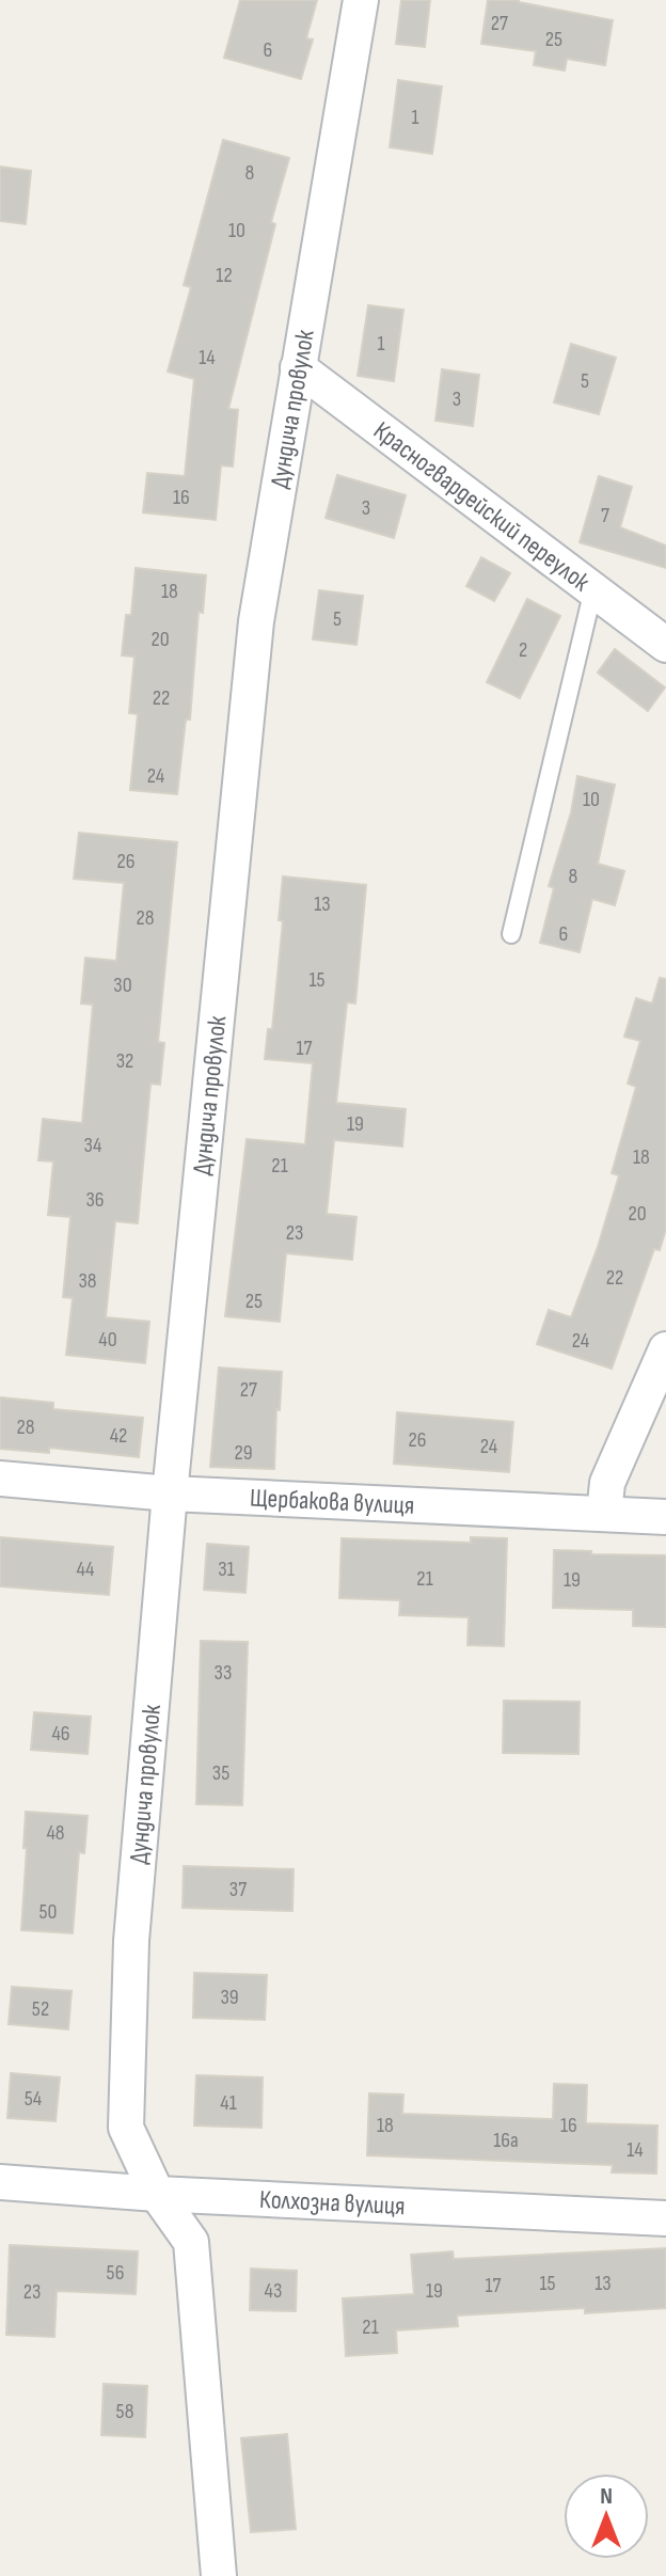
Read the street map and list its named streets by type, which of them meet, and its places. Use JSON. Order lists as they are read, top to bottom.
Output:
{
  "streets": {
    "street": [
      "Дундича провулок",
      "Красногвардейский переулок",
      "Щербакова вулиця",
      "Колхозна вулиця"
    ]
  },
  "crossings": [
    ["Дундича провулок", "Красногвардейский переулок"],
    ["Дундича провулок", "Щербакова вулиця"],
    ["Дундича провулок", "Колхозна вулиця"]
  ],
  "house_numbers": [
    "27",
    "25",
    "6",
    "1",
    "8",
    "10",
    "12",
    "1",
    "14",
    "5",
    "3",
    "16",
    "3",
    "7",
    "18",
    "5",
    "20",
    "2",
    "22",
    "24",
    "10",
    "26",
    "8",
    "13",
    "28",
    "6",
    "15",
    "30",
    "17",
    "32",
    "19",
    "34",
    "18",
    "21",
    "36",
    "20",
    "23",
    "22",
    "38",
    "25",
    "40",
    "24",
    "27",
    "28",
    "42",
    "26",
    "24",
    "29",
    "44",
    "31",
    "21",
    "19",
    "33",
    "46",
    "35",
    "48",
    "37",
    "50",
    "39",
    "52",
    "54",
    "41",
    "18",
    "16",
    "16а",
    "14",
    "56",
    "15",
    "13",
    "17",
    "43",
    "19",
    "23",
    "21",
    "58"
  ],
  "north": "top"
}
